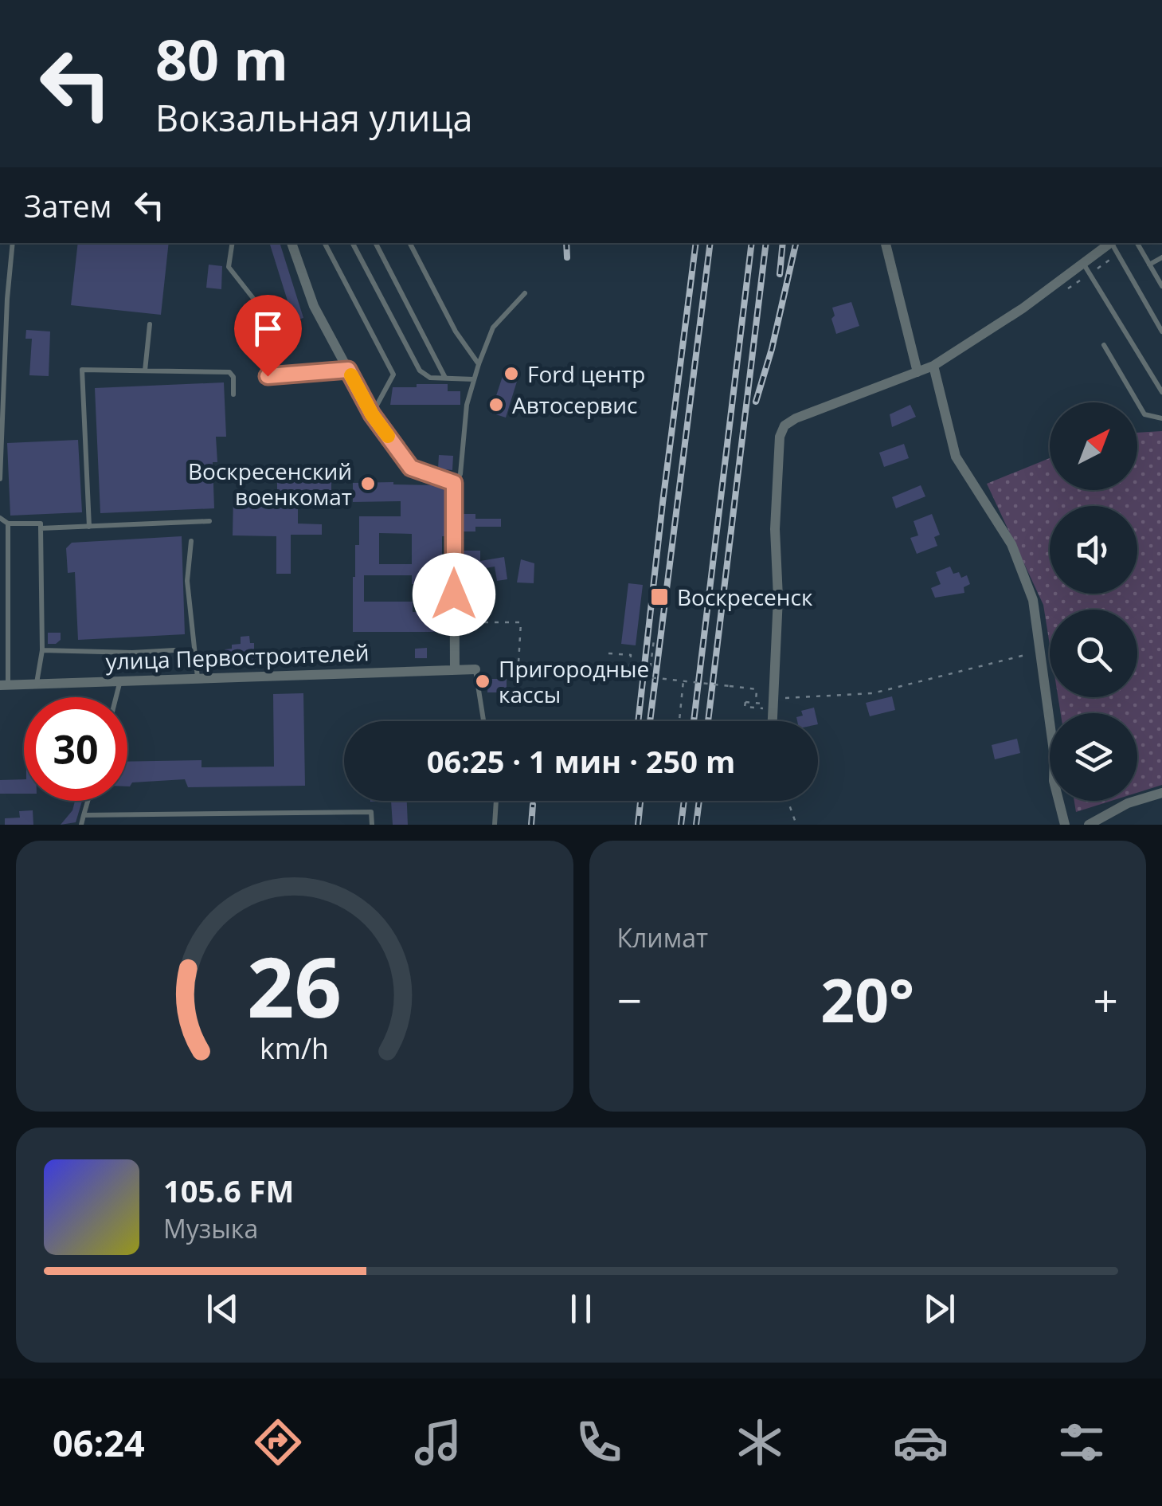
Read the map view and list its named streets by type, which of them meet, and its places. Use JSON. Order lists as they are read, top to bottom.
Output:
{
  "streets": {
    "street": ["улица Первостроителей"]
  },
  "places": {
    "other": [
      "Ford центр",
      "Автосервис",
      "Воскресенский военкомат",
      "Пригородные кассы"
    ],
    "transit": ["Воскресенск"]
  },
  "north": "top right",
  "page": {
    "turn": ["80 m", "Вокзальная улица"],
    "then": "Затем",
    "limit": "30",
    "trip": "06:25 · 1 мин · 250 m",
    "tile": "Климат",
    "heat": ["−", "20°", "+"],
    "song": ["105.6 FM", "Музыка"],
    "tabs": "06:24",
    "gauge": ["26", "km/h"]
  }
}
